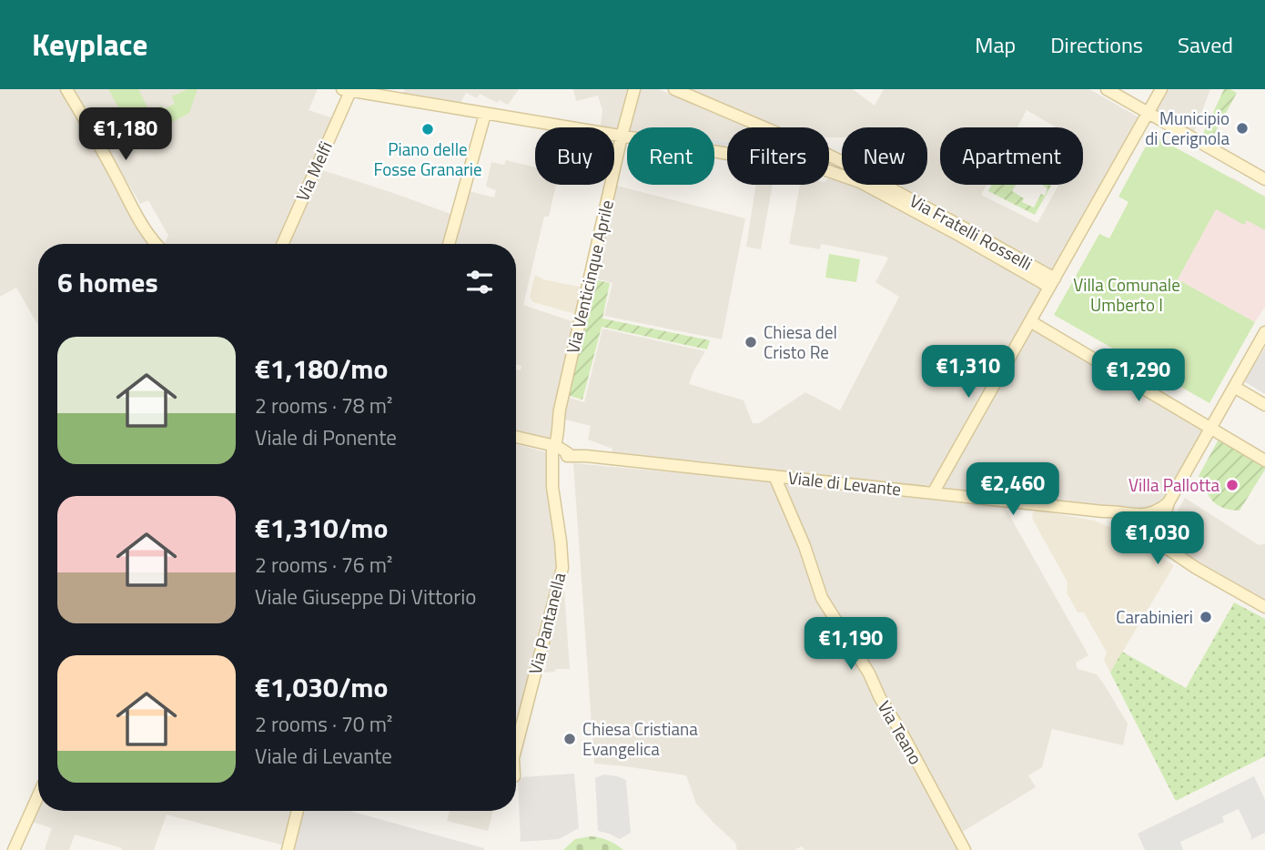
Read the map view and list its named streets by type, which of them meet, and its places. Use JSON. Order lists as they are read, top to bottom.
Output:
{
  "streets": {
    "street": [
      "Via Melfi",
      "Via Fratelli Rosselli",
      "Via Venticinque Aprile",
      "Viale di Levante",
      "Via Pantanella",
      "Via Teano"
    ]
  },
  "crossings": [
    ["Via Venticinque Aprile", "Viale di Levante"],
    ["Via Venticinque Aprile", "Via Pantanella"],
    ["Viale di Levante", "Via Pantanella"],
    ["Viale di Levante", "Via Teano"]
  ],
  "parks": ["Villa Comunale Umberto I"],
  "places": [
    "Municipio di Cerignola",
    "Piano delle Fosse Granarie",
    "Chiesa del Cristo Re",
    "Villa Pallotta",
    "Carabinieri",
    "Chiesa Cristiana Evangelica"
  ],
  "page": {
    "header": "Keyplace",
    "nav": ["Map", "Directions", "Saved"],
    "price": [
      "€1,180",
      "€1,310",
      "€1,290",
      "€2,460",
      "€1,030",
      "€1,190"
    ],
    "chip": [
      "Buy",
      "Rent",
      "Filters",
      "New",
      "Apartment"
    ],
    "heading": "6 homes",
    "list": [
      {
        "name": "€1,180/mo",
        "note": "2 rooms · 78 m² · Viale di Ponente"
      },
      {
        "name": "€1,310/mo",
        "note": "2 rooms · 76 m² · Viale Giuseppe Di Vittorio"
      },
      {
        "name": "€1,030/mo",
        "note": "2 rooms · 70 m² · Viale di Levante"
      }
    ]
  }
}
